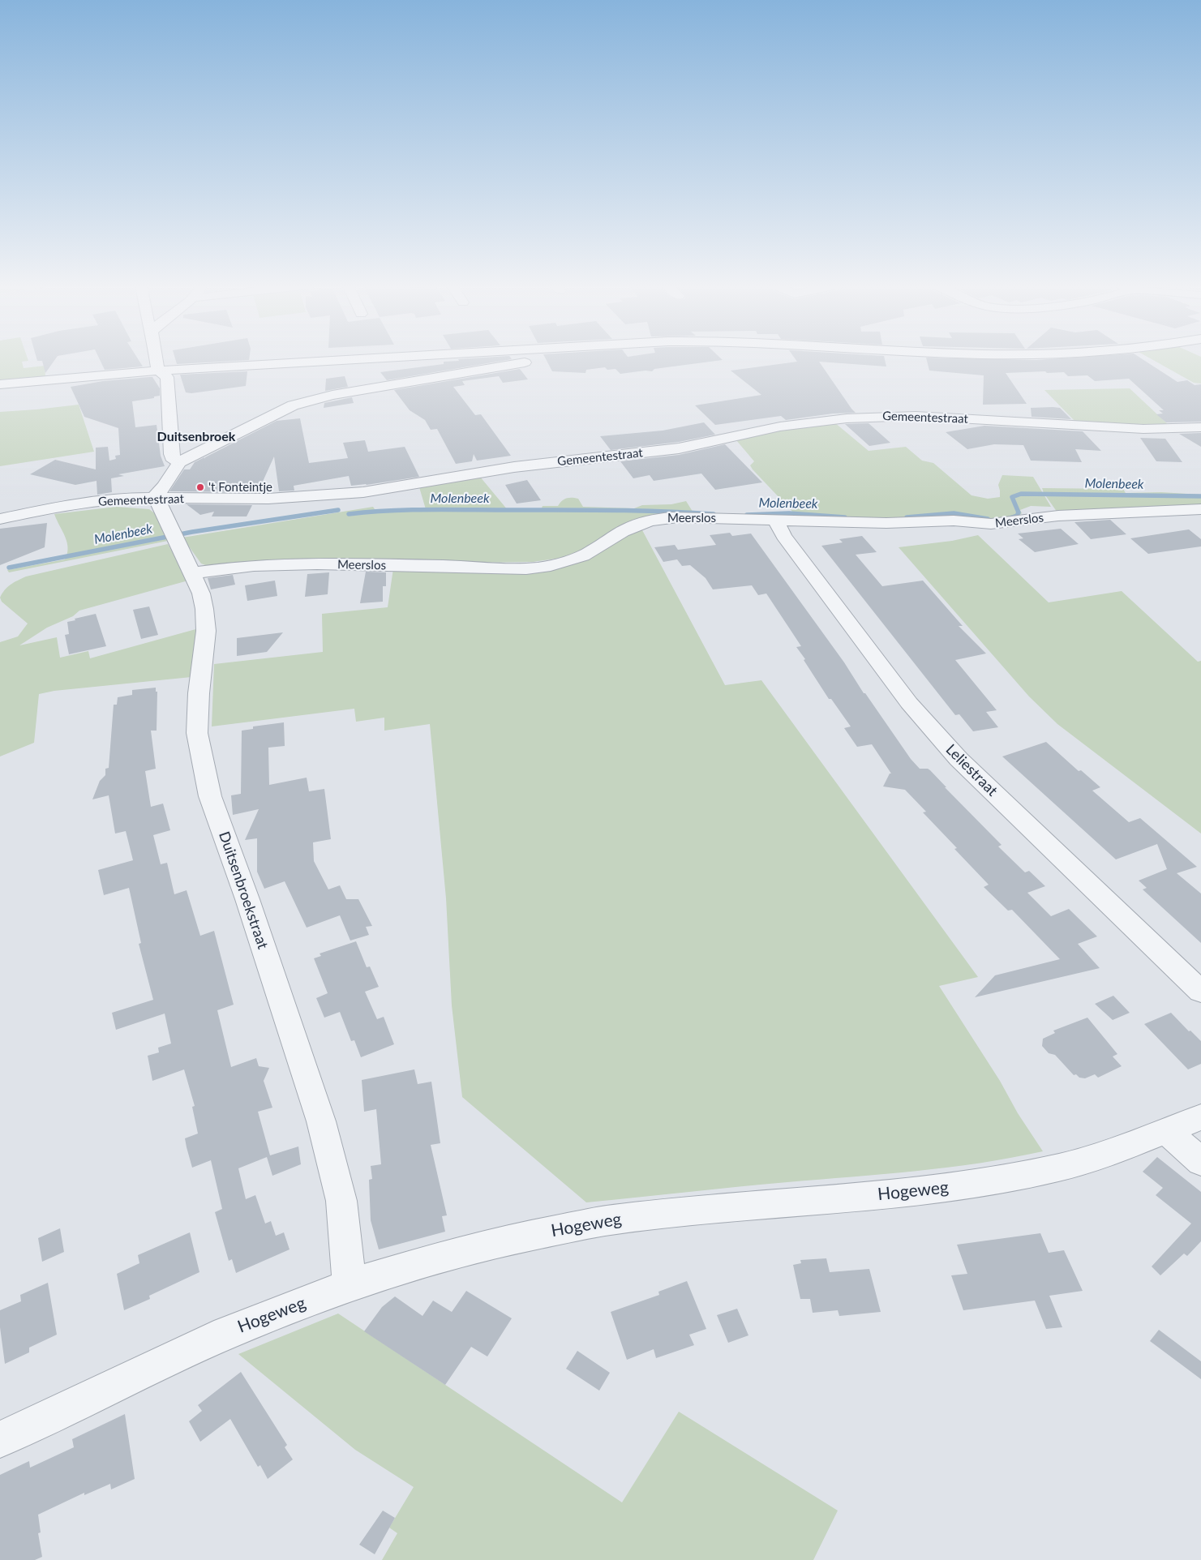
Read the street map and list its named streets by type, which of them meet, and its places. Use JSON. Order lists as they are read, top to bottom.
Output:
{
  "streets": {
    "street": [
      "Gemeentestraat",
      "Meerslos",
      "Leliestraat",
      "Duitsenbroekstraat",
      "Hogeweg"
    ]
  },
  "crossings": [
    ["Gemeentestraat", "Duitsenbroekstraat"],
    ["Meerslos", "Leliestraat"],
    ["Meerslos", "Duitsenbroekstraat"],
    ["Duitsenbroekstraat", "Hogeweg"]
  ],
  "districts": ["Duitsenbroek"],
  "water": ["Molenbeek"],
  "places": ["'t Fonteintje"]
}
